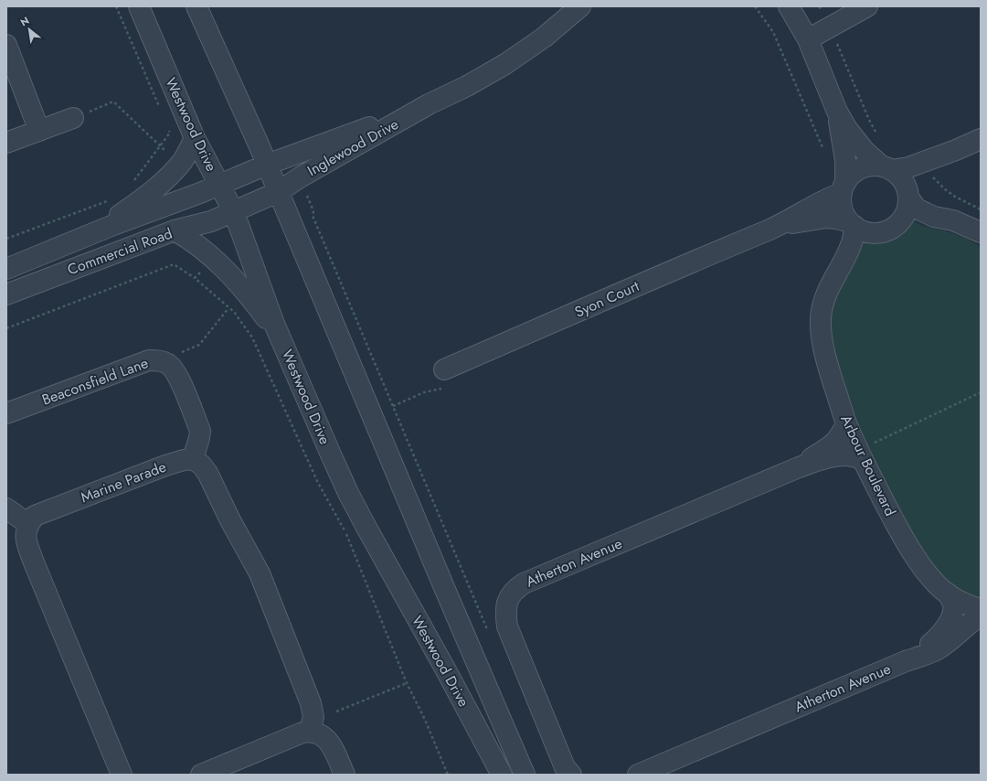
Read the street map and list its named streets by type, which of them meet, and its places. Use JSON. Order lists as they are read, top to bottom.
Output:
{
  "streets": {
    "street": [
      "Westwood Drive",
      "Inglewood Drive",
      "Commercial Road",
      "Syon Court",
      "Beaconsfield Lane",
      "Arbour Boulevard",
      "Marine Parade",
      "Atherton Avenue"
    ]
  },
  "crossings": [
    ["Westwood Drive", "Inglewood Drive"],
    ["Westwood Drive", "Commercial Road"],
    ["Inglewood Drive", "Commercial Road"],
    ["Beaconsfield Lane", "Marine Parade"]
  ],
  "north": "top left"
}
